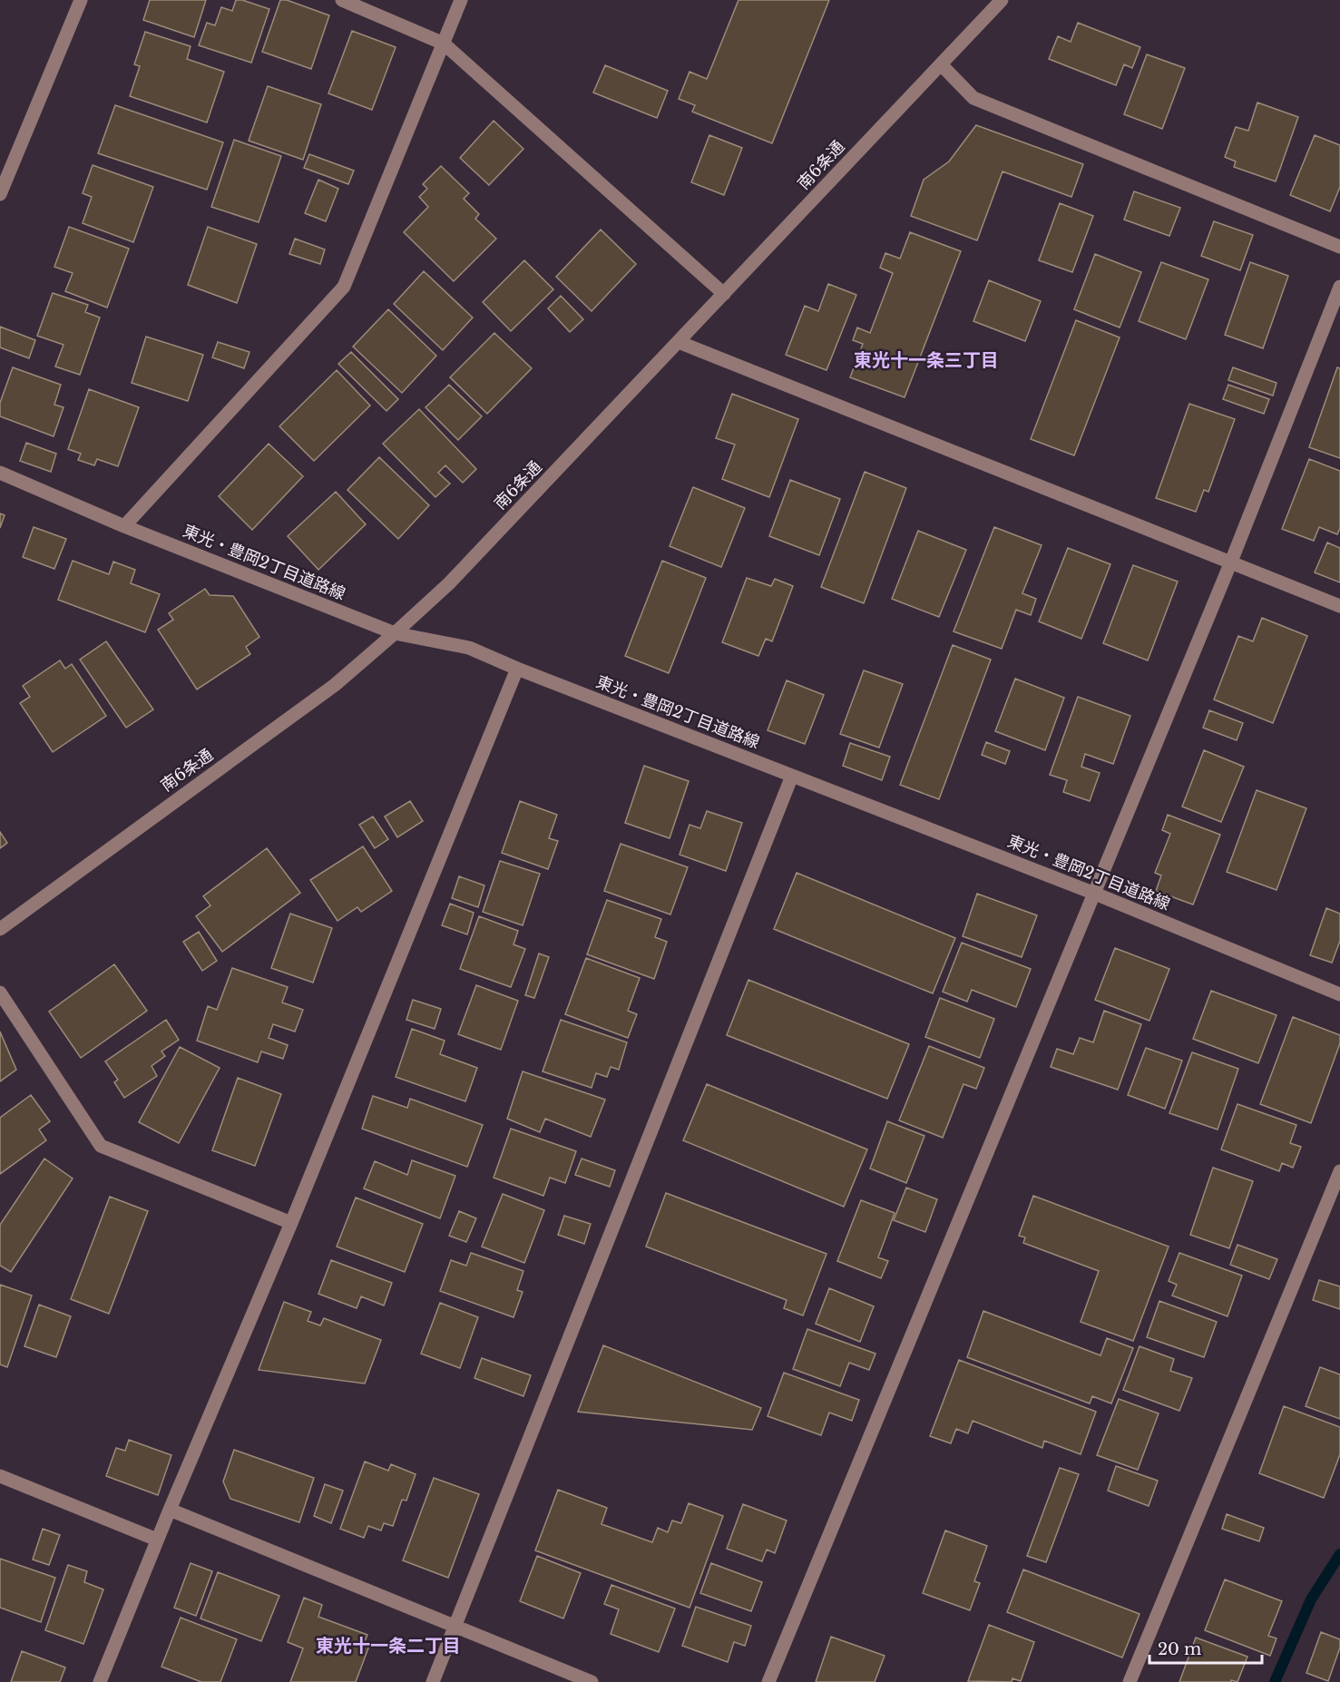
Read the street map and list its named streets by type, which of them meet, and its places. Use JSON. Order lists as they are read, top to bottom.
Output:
{
  "streets": {
    "street": ["南6条通", "東光・豊岡2丁目道路線"]
  },
  "crossings": [
    ["南6条通", "東光・豊岡2丁目道路線"]
  ],
  "districts": ["東光十一条三丁目", "東光十一条二丁目"],
  "scale_bar": "20 m"
}
